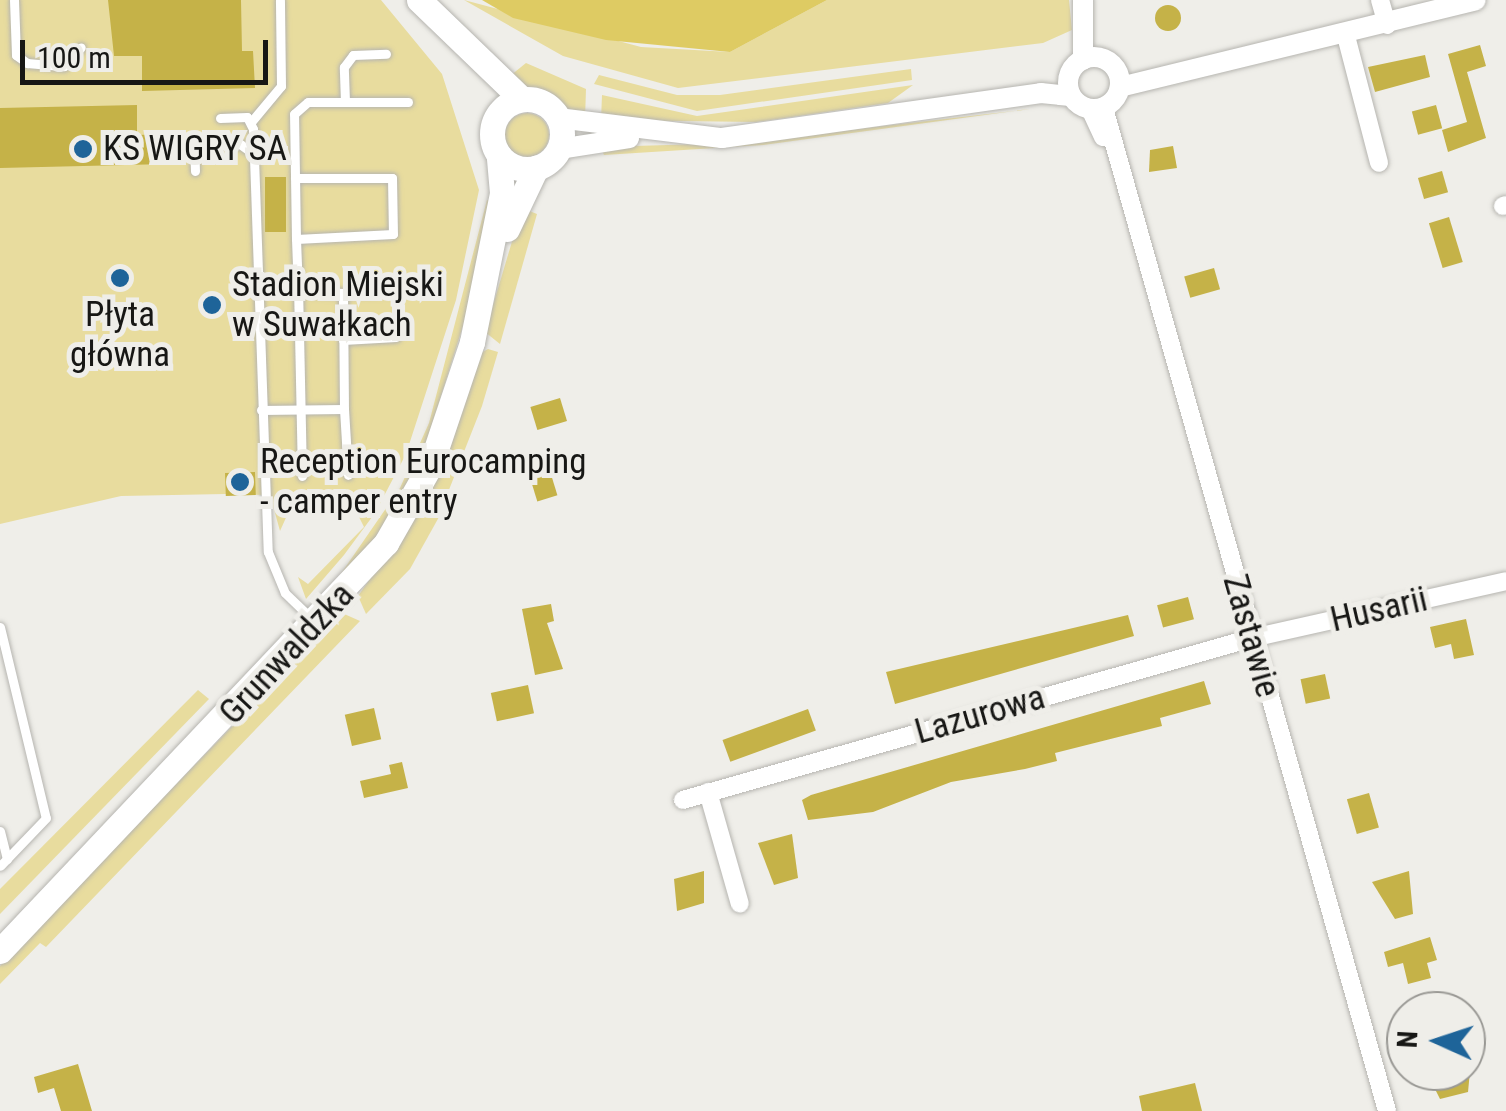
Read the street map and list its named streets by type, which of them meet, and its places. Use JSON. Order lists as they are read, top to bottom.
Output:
{
  "streets": {
    "main road": ["Grunwaldzka"],
    "street": ["Husarii", "Zastawie", "Lazurowa"]
  },
  "crossings": [
    ["Husarii", "Zastawie"],
    ["Husarii", "Lazurowa"],
    ["Zastawie", "Lazurowa"]
  ],
  "places": [
    "KS WIGRY SA",
    "Płyta główna",
    "Stadion Miejski w Suwałkach",
    "Reception Eurocamping - camper entry"
  ],
  "scale_bar": "100 m",
  "north": "left"
}
